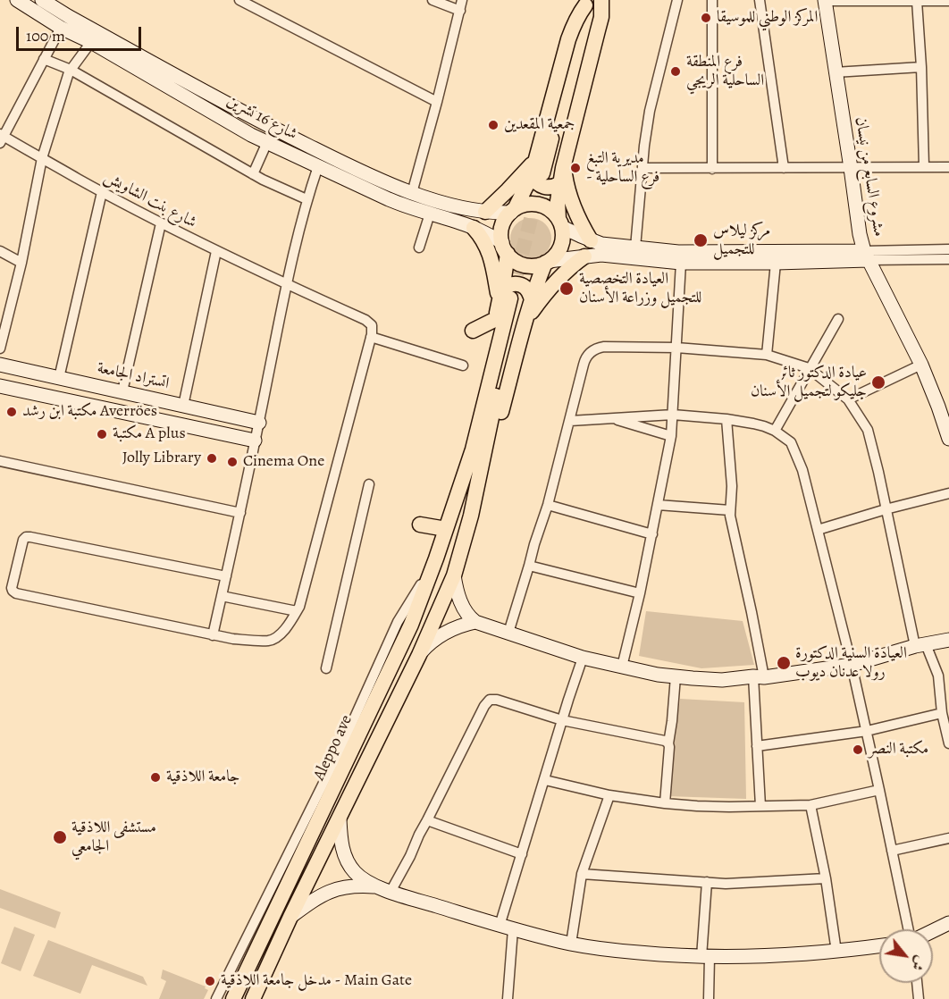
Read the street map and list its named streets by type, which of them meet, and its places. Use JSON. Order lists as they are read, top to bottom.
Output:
{
  "streets": {
    "main road": ["Aleppo ave"],
    "street": [
      "شارع 16 تشرين",
      "مشروع السابع من نيسان",
      "شارع بنت الشاويش",
      "اتستراد الجامعة"
    ]
  },
  "places": [
    "المركز الوطني للموسيقا",
    "فرع المنطقة الساحلية الريجي",
    "جمعية المقعدين",
    "مديرية التبغ - فرع الساحلية",
    "مركز ليلاس للتجميل",
    "العيادة التخصصية للتجميل وزراعة الأسنان",
    "عيادة الدكتور ثائر جليكو لتجميل الأسنان",
    "مكتبة ابن رشد Averröes",
    "مكتبة A plus",
    "Jolly Library",
    "Cinema One",
    "العيادة السنية الدكتورة رولا عدنان ديوب",
    "مكتبة النصر",
    "جامعة اللاذقية",
    "مستشفى اللاذقية الجامعي",
    "مدخل جامعة اللاذقية - Main Gate"
  ],
  "scale_bar": "100 m",
  "north": "bottom right"
}
